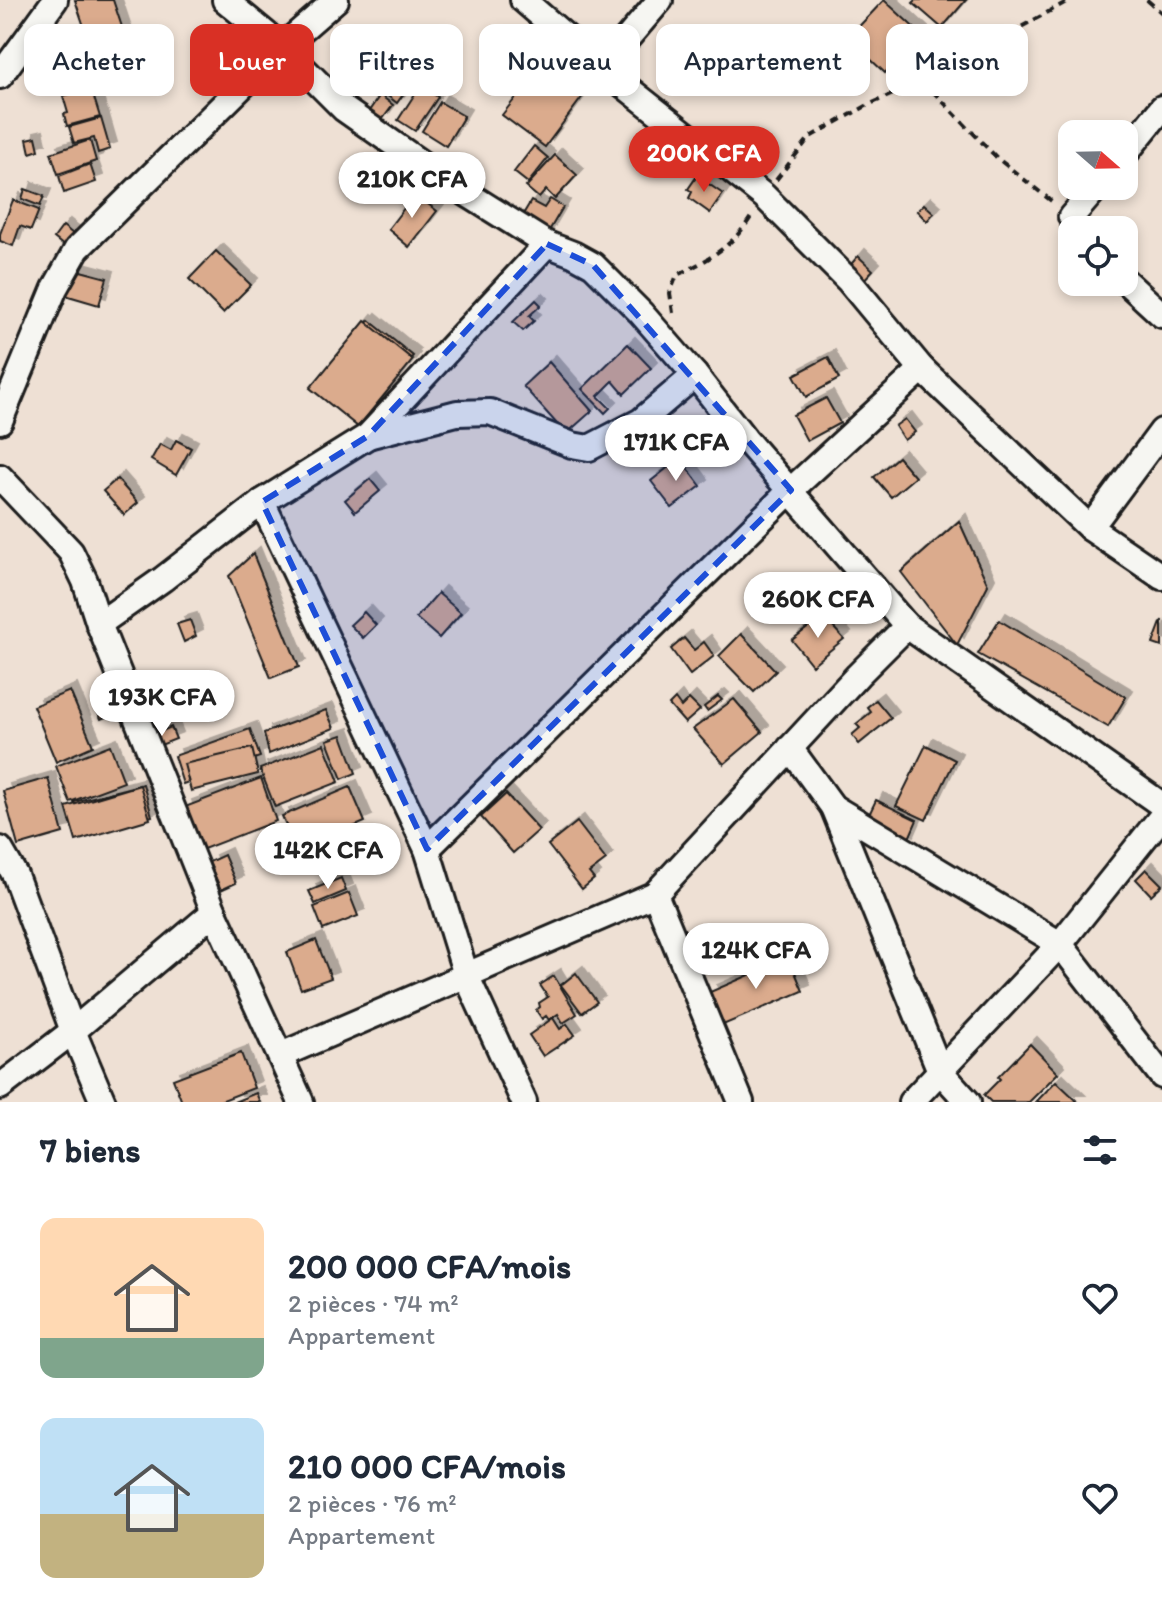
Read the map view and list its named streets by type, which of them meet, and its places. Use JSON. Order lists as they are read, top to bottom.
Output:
{
  "north": "right",
  "page": {
    "chip": [
      "Acheter",
      "Louer",
      "Filtres",
      "Nouveau",
      "Appartement",
      "Maison"
    ],
    "price": [
      "200K CFA",
      "210K CFA",
      "171K CFA",
      "260K CFA",
      "193K CFA",
      "142K CFA",
      "124K CFA"
    ],
    "heading": "7 biens",
    "list": [
      {
        "name": "200 000 CFA/mois",
        "note": "2 pièces · 74 m² · Appartement"
      },
      {
        "name": "210 000 CFA/mois",
        "note": "2 pièces · 76 m² · Appartement"
      }
    ]
  }
}
